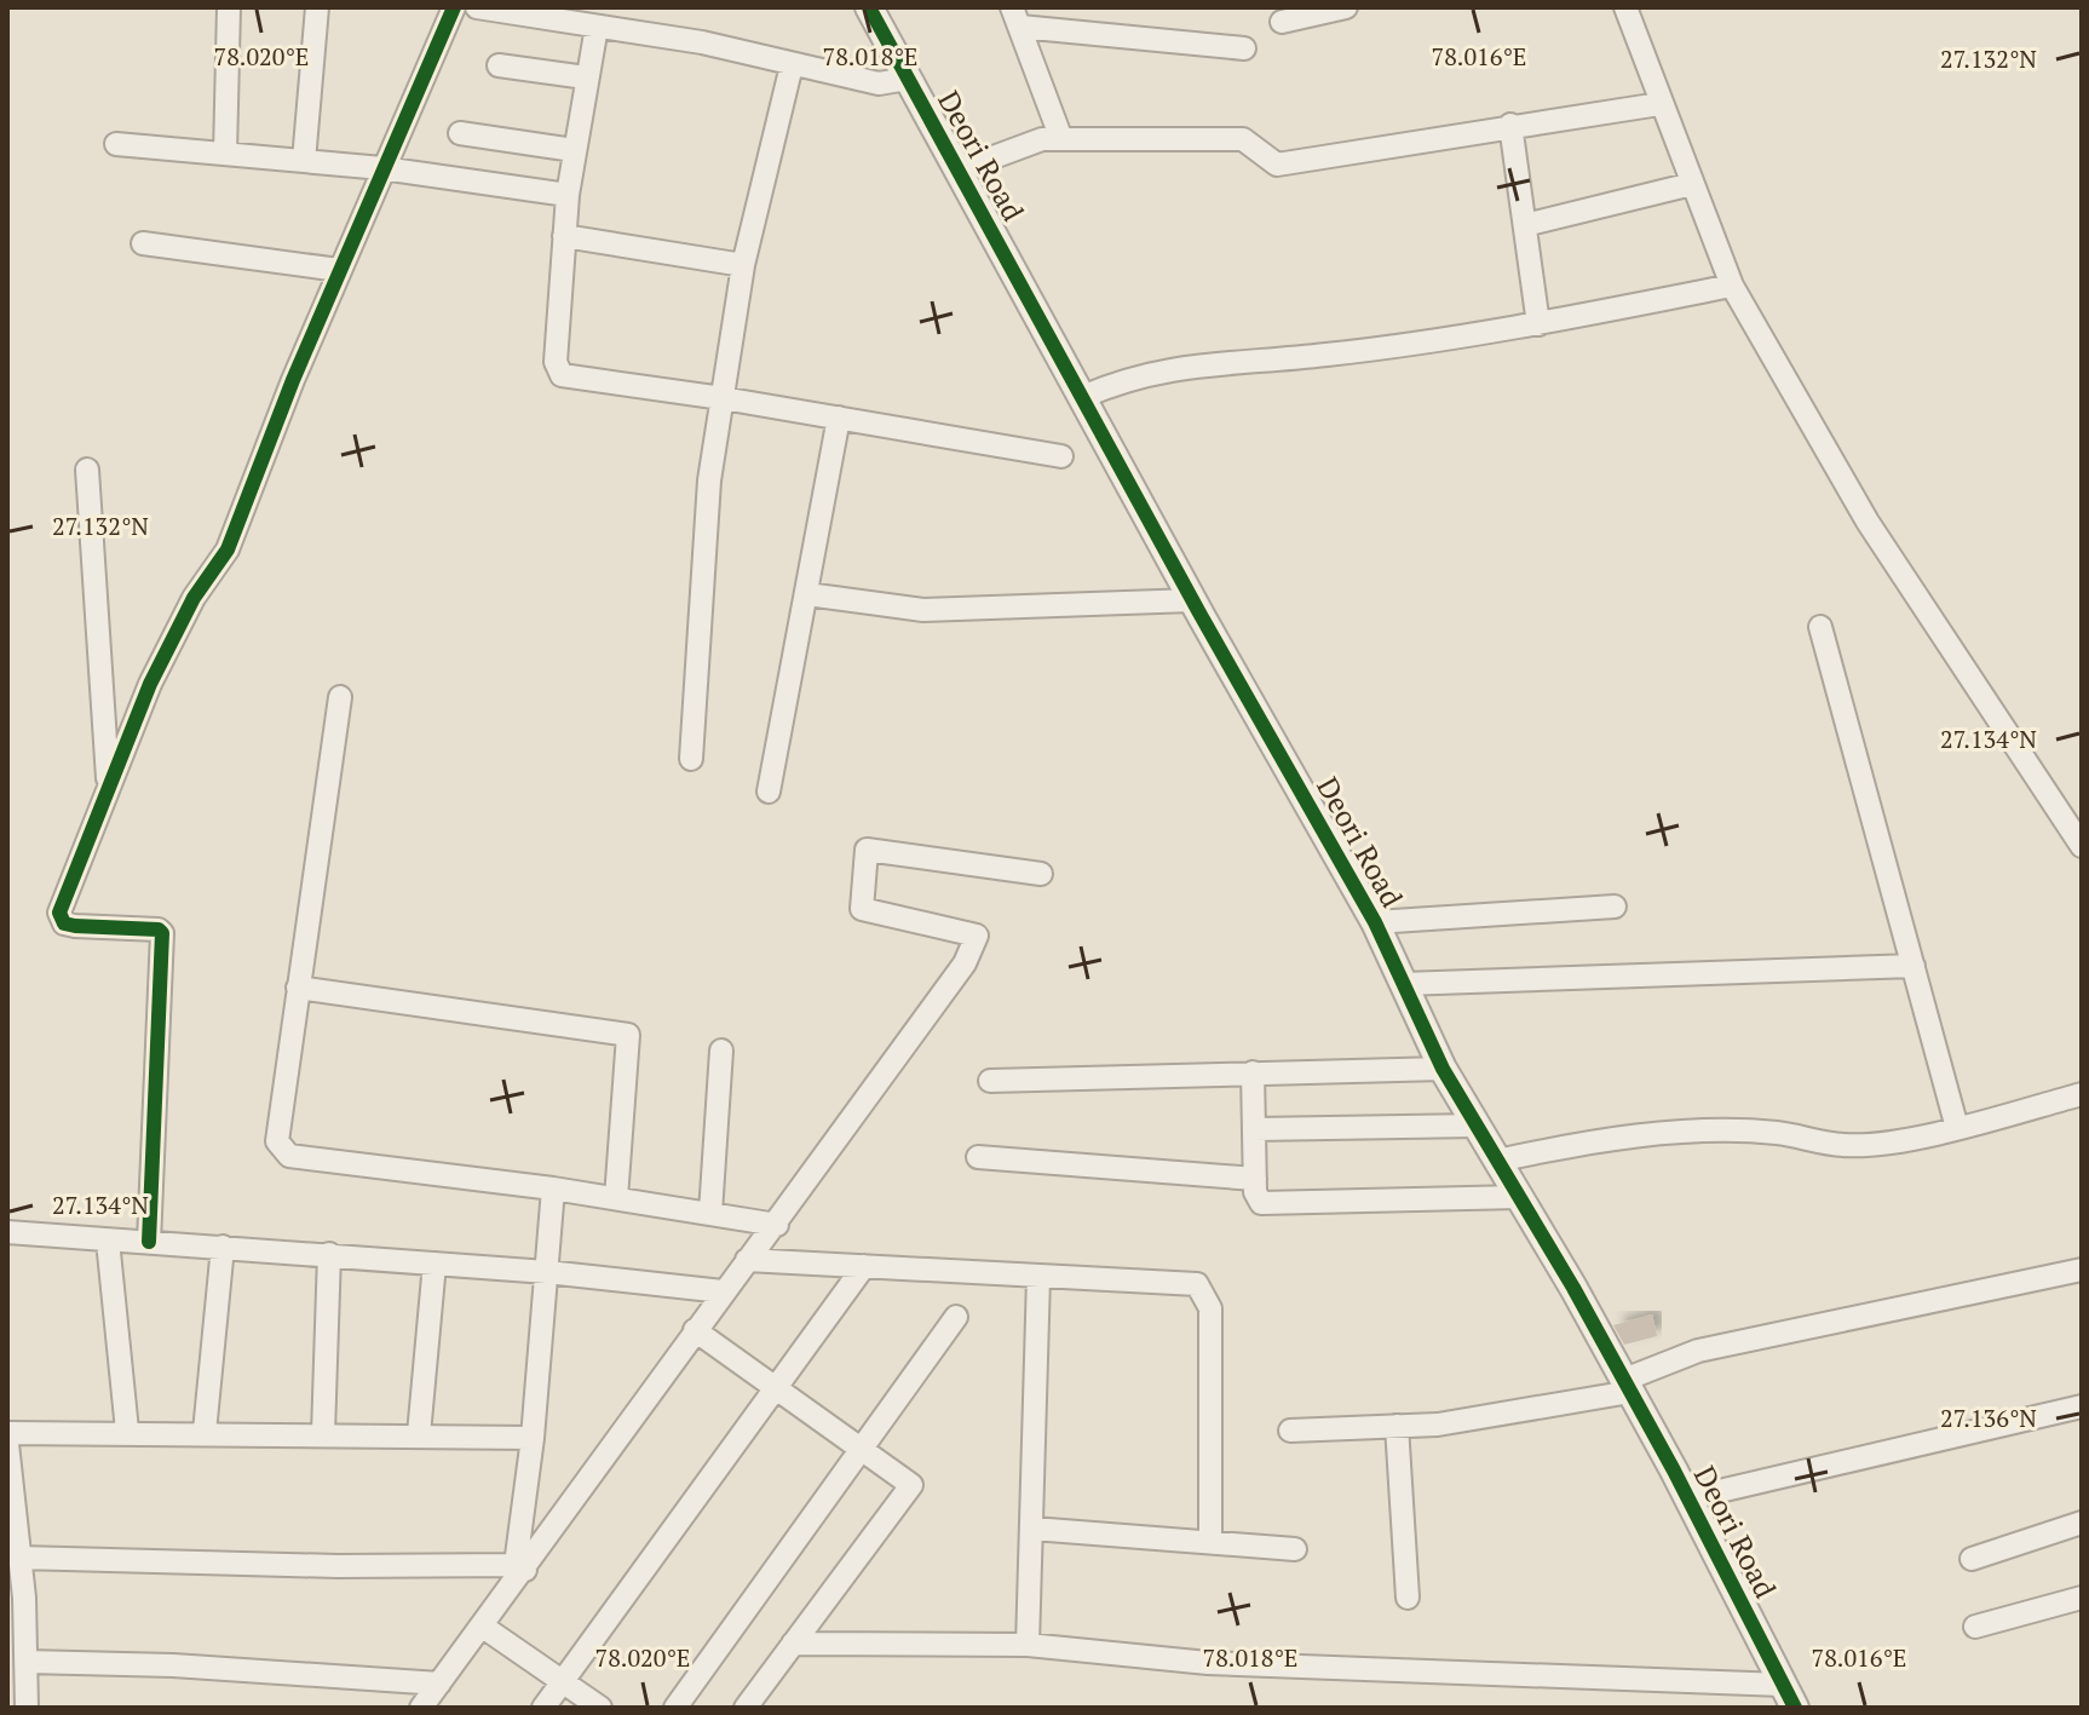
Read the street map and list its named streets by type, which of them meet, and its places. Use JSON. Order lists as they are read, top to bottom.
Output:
{
  "streets": {
    "street": ["Deori Road"]
  },
  "coordinates": [
    "78.020°E",
    "78.018°E",
    "78.016°E",
    "27.132°N",
    "27.134°N",
    "27.136°N"
  ]
}
